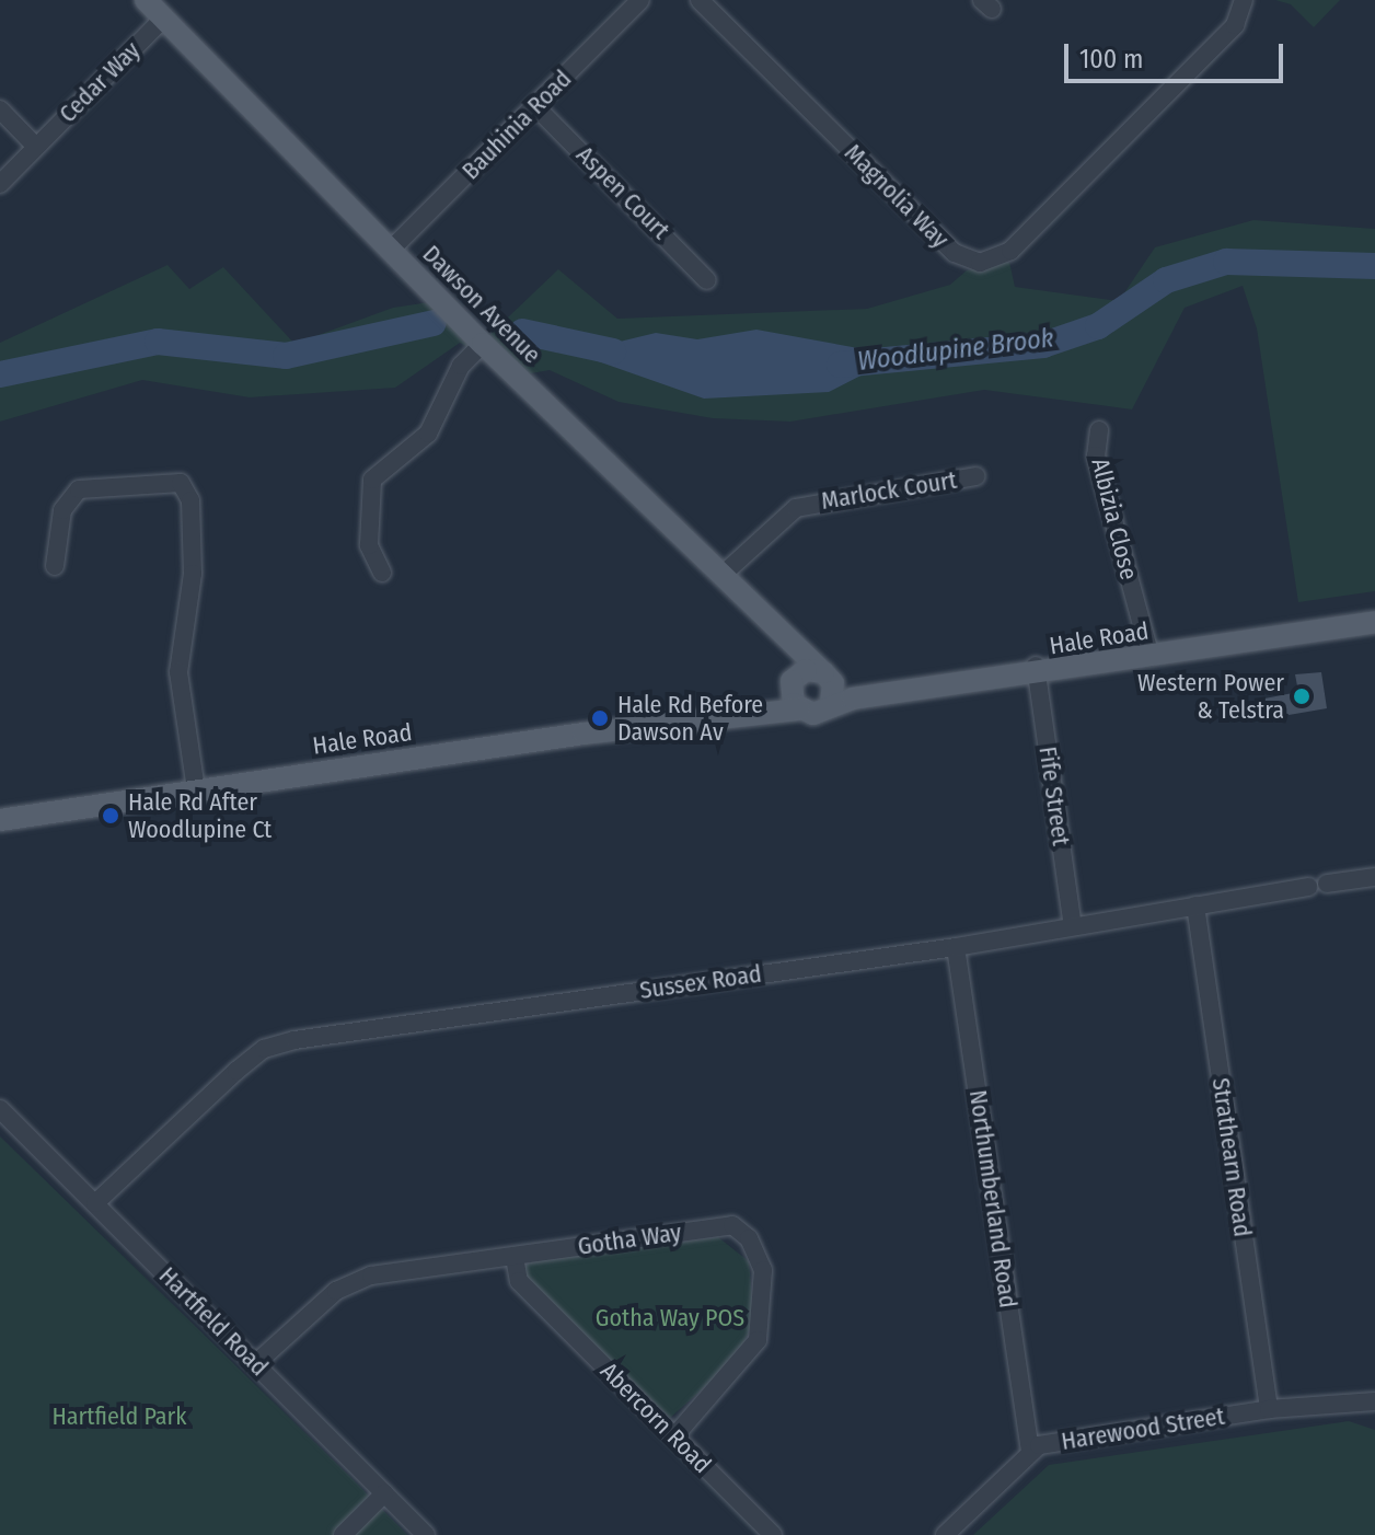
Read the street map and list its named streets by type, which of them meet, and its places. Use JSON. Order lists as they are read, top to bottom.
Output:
{
  "streets": {
    "main road": ["Dawson Avenue", "Hale Road"],
    "street": [
      "Cedar Way",
      "Bauhinia Road",
      "Aspen Court",
      "Magnolia Way",
      "Marlock Court",
      "Albizia Close",
      "Fife Street",
      "Sussex Road",
      "Strathearn Road",
      "Northumberland Road",
      "Gotha Way",
      "Hartfield Road",
      "Abercorn Road",
      "Harewood Street"
    ]
  },
  "crossings": [
    ["Cedar Way", "Dawson Avenue"],
    ["Bauhinia Road", "Aspen Court"],
    ["Bauhinia Road", "Dawson Avenue"],
    ["Dawson Avenue", "Marlock Court"],
    ["Dawson Avenue", "Hale Road"],
    ["Albizia Close", "Hale Road"],
    ["Hale Road", "Fife Street"],
    ["Fife Street", "Sussex Road"],
    ["Sussex Road", "Strathearn Road"],
    ["Sussex Road", "Northumberland Road"],
    ["Sussex Road", "Hartfield Road"],
    ["Strathearn Road", "Harewood Street"],
    ["Northumberland Road", "Harewood Street"],
    ["Gotha Way", "Hartfield Road"],
    ["Gotha Way", "Abercorn Road"]
  ],
  "water": ["Woodlupine Brook"],
  "parks": ["Gotha Way POS", "Hartfield Park"],
  "places": ["Western Power & Telstra", "Hale Rd Before Dawson Av", "Hale Rd After Woodlupine Ct"],
  "scale_bar": "100 m"
}
